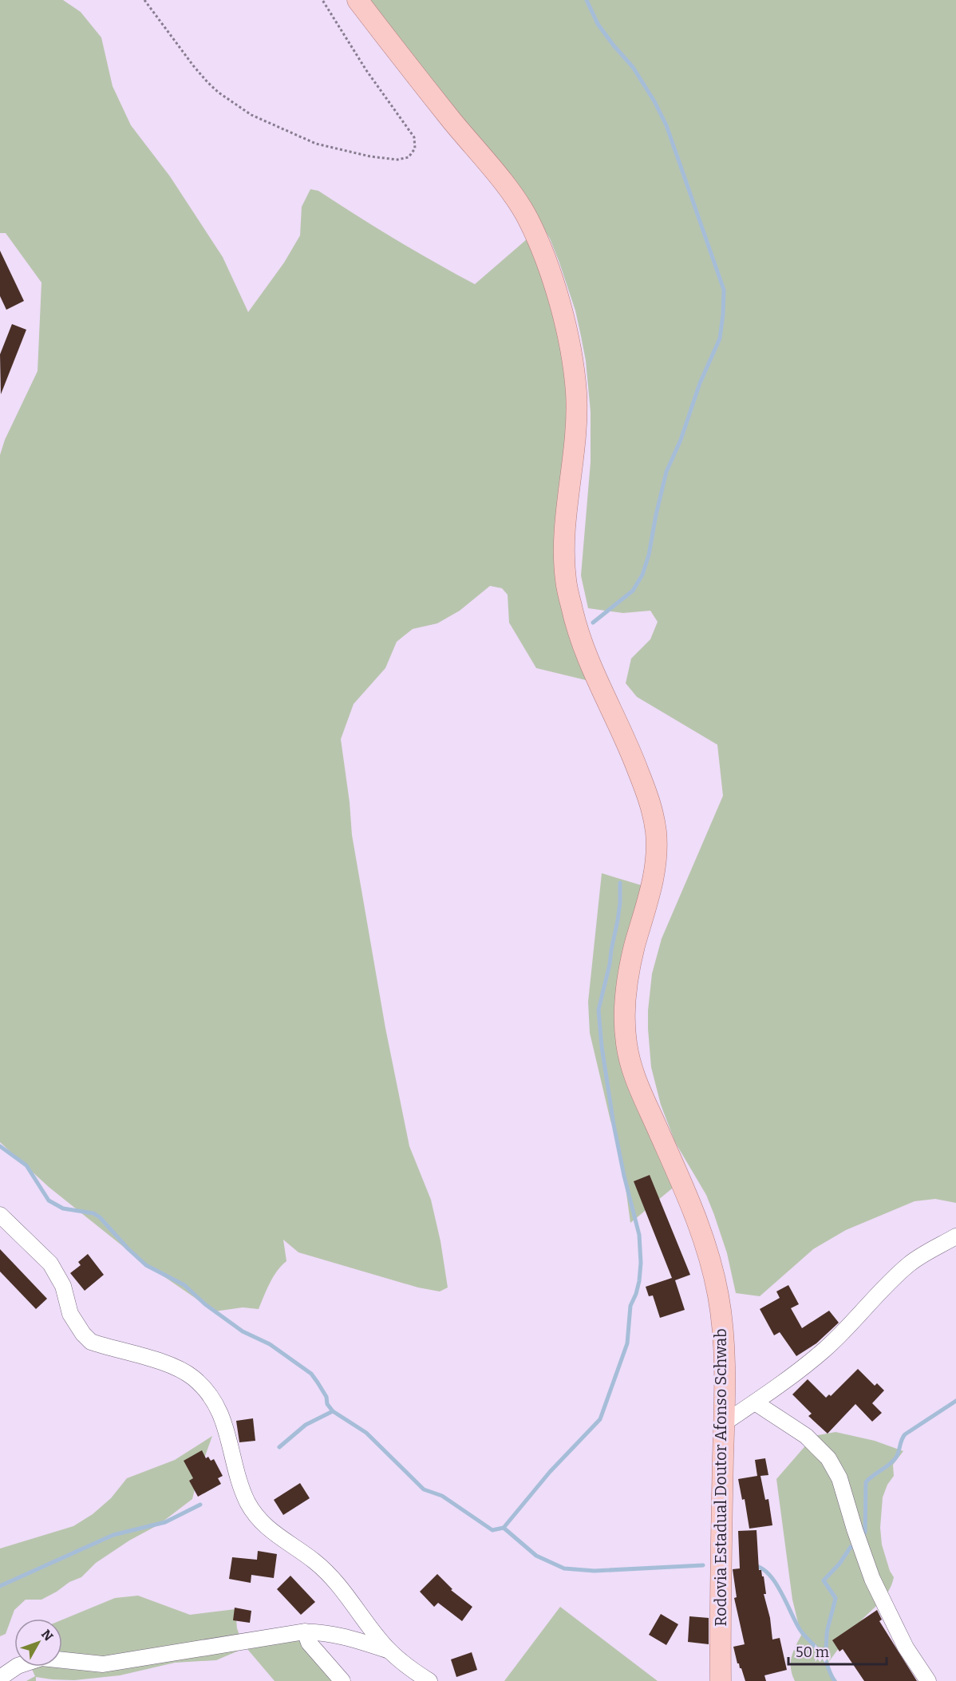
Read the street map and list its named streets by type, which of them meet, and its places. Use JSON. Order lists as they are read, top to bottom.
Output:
{
  "streets": {
    "main road": ["Rodovia Estadual Doutor Afonso Schwab"]
  },
  "scale_bar": "50 m",
  "north": "top right"
}
